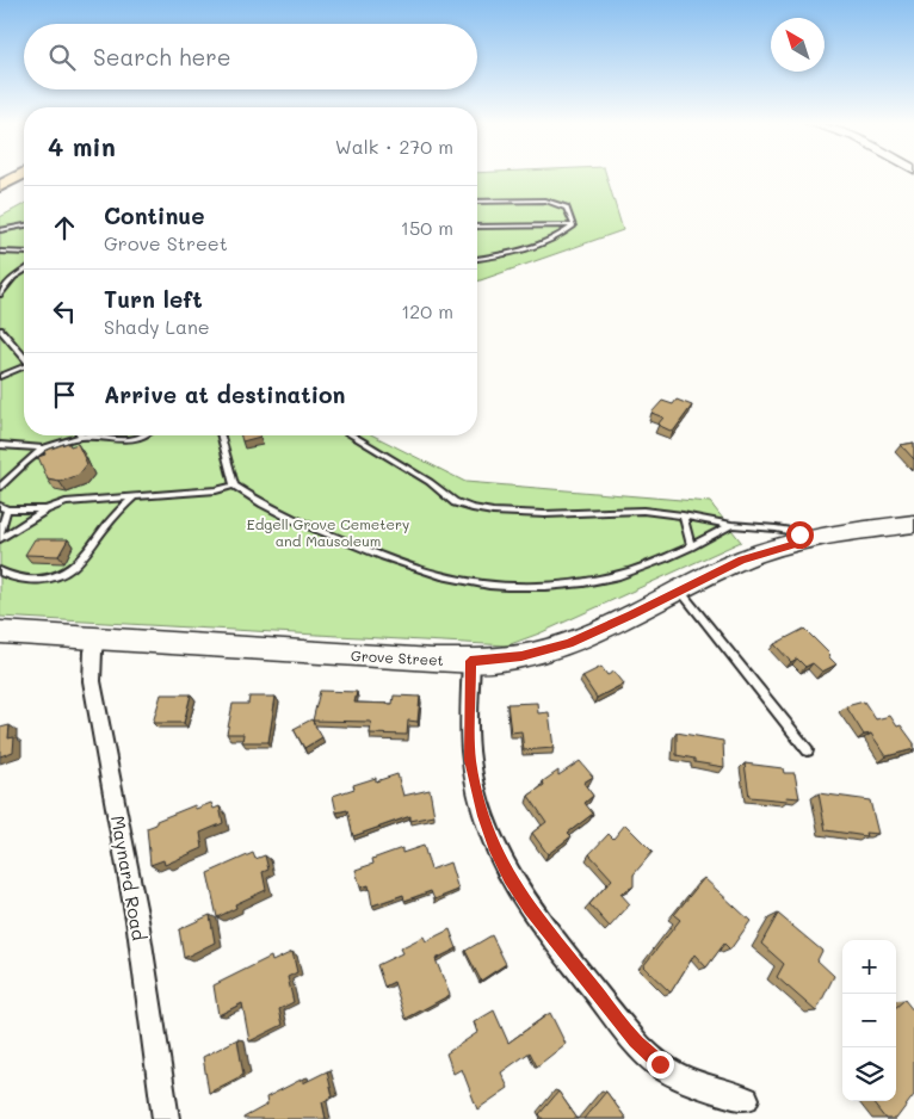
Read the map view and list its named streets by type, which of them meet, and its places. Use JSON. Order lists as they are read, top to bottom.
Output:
{
  "streets": {
    "street": ["Grove Street", "Maynard Road"]
  },
  "crossings": [
    ["Grove Street", "Maynard Road"]
  ],
  "parks": ["Edgell Grove Cemetery and Mausoleum"],
  "north": "top left",
  "page": {
    "search": "Search here",
    "heading": ["4 min", "Walk · 270 m"],
    "list": [
      ["Continue", "Grove Street", "150 m"],
      ["Turn left", "Shady Lane", "120 m"],
      "Arrive at destination"
    ],
    "map_buttons": ["+", "−"]
  }
}
